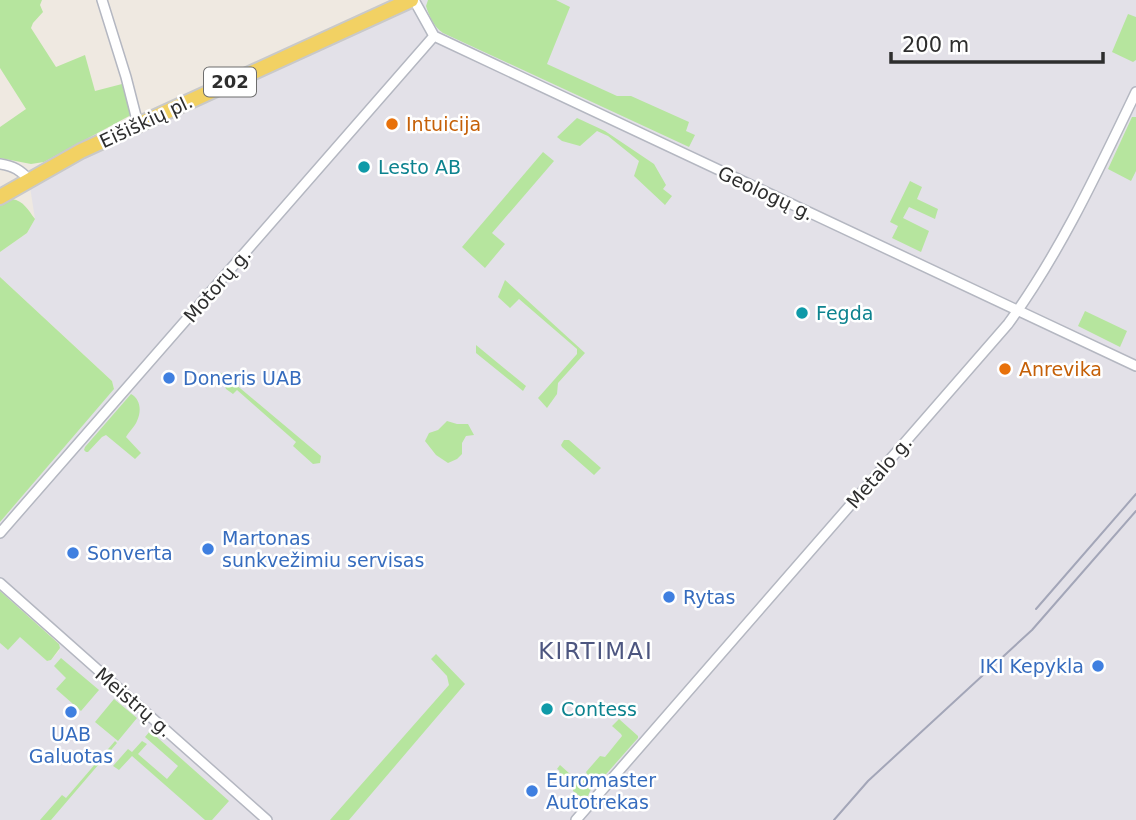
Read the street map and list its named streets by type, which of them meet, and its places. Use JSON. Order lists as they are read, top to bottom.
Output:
{
  "streets": {
    "main road": ["202", "Eišiškių pl."],
    "street": [
      "Geologų g.",
      "Motorų g.",
      "Metalo g.",
      "Meistrų g."
    ]
  },
  "crossings": [
    ["Geologų g.", "Motorų g."],
    ["Geologų g.", "Metalo g."]
  ],
  "districts": ["KIRTIMAI"],
  "places": [
    "Intuicija",
    "Lesto AB",
    "Fegda",
    "Anrevika",
    "Doneris UAB",
    "Martonas sunkvežimiu servisas",
    "Sonverta",
    "Rytas",
    "IKI Kepykla",
    "Contess",
    "UAB Galuotas",
    "Euromaster Autotrekas"
  ],
  "scale_bar": "200 m"
}
